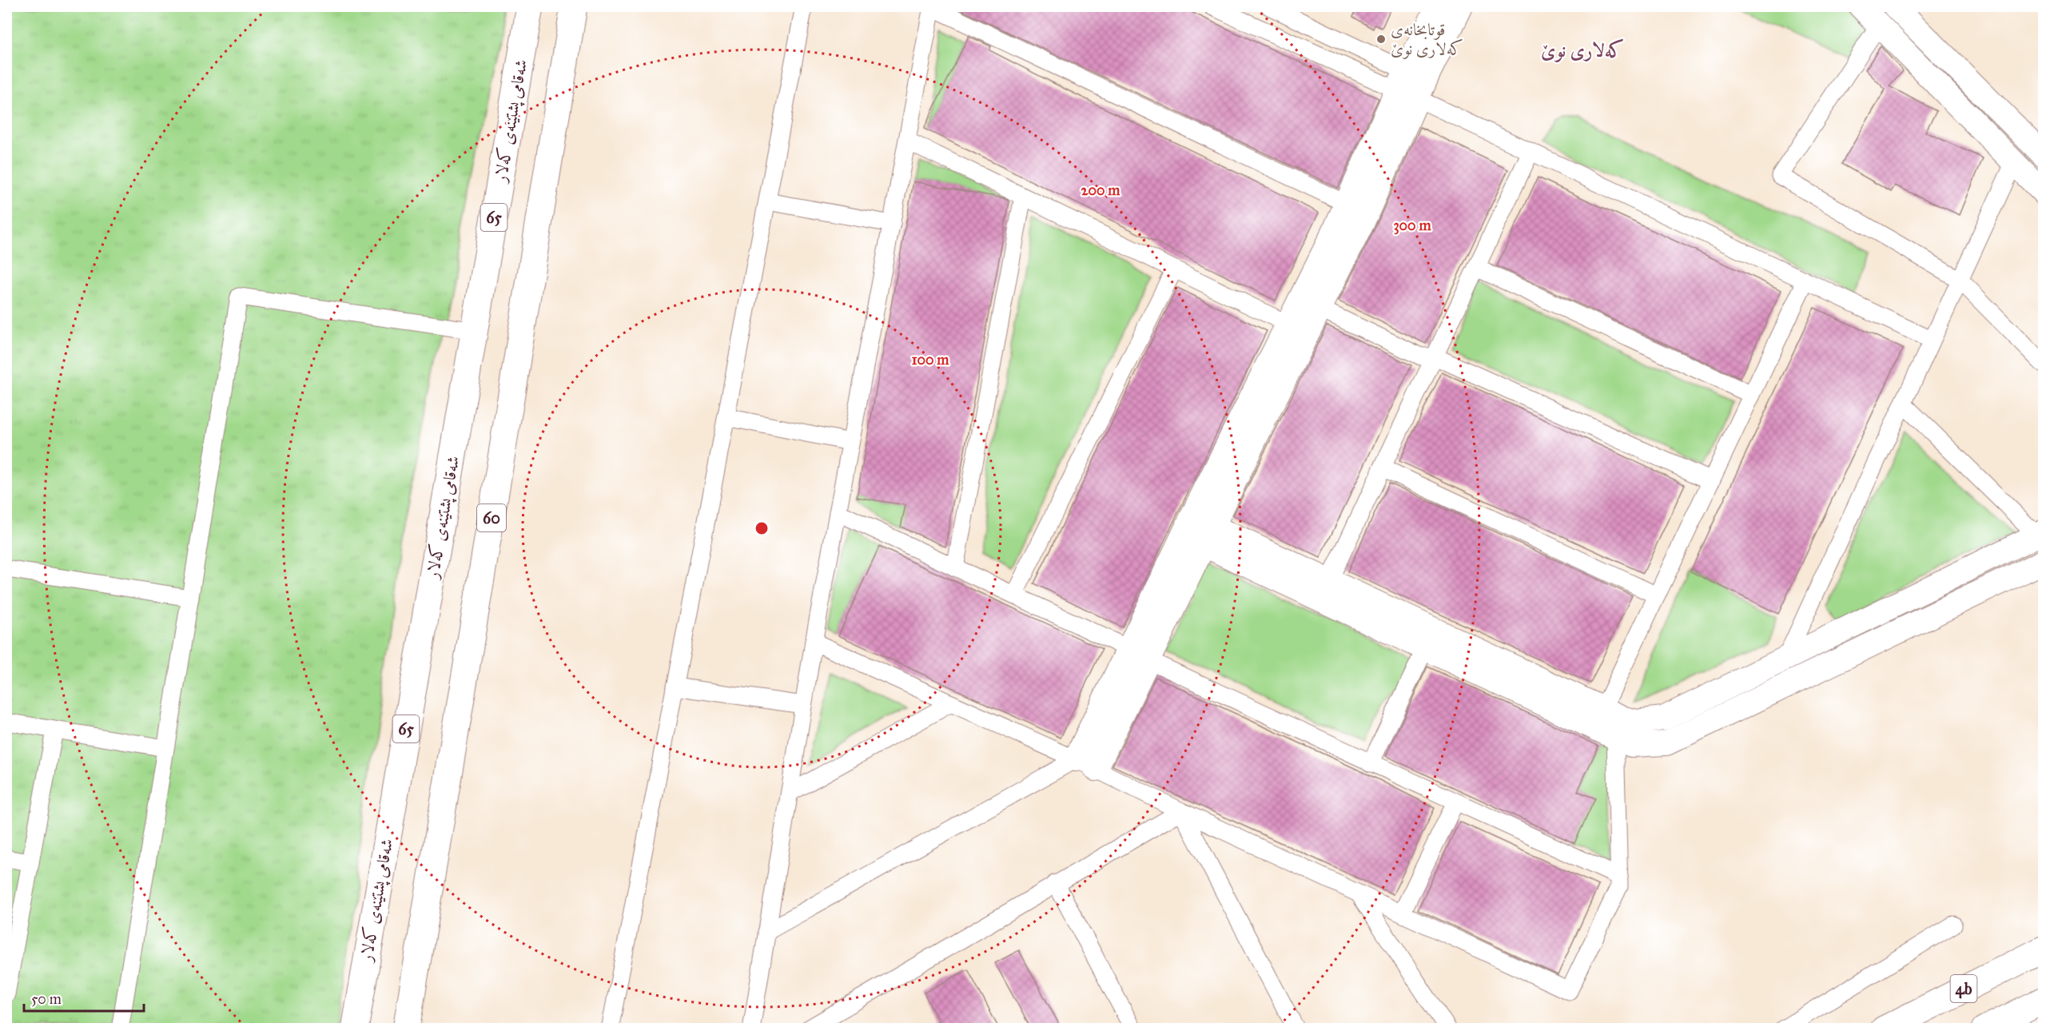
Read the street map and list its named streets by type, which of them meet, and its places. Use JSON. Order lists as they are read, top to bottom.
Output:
{
  "streets": {
    "highway": [
      "شەقامی پشتێنەی کەلار",
      "65",
      "60",
      "4b"
    ]
  },
  "districts": ["کەلاری نوێ"],
  "places": ["قوتابخانەی کەلاری نوێ"],
  "scale_bar": "50 m",
  "rings": ["200 m", "300 m", "100 m"]
}
